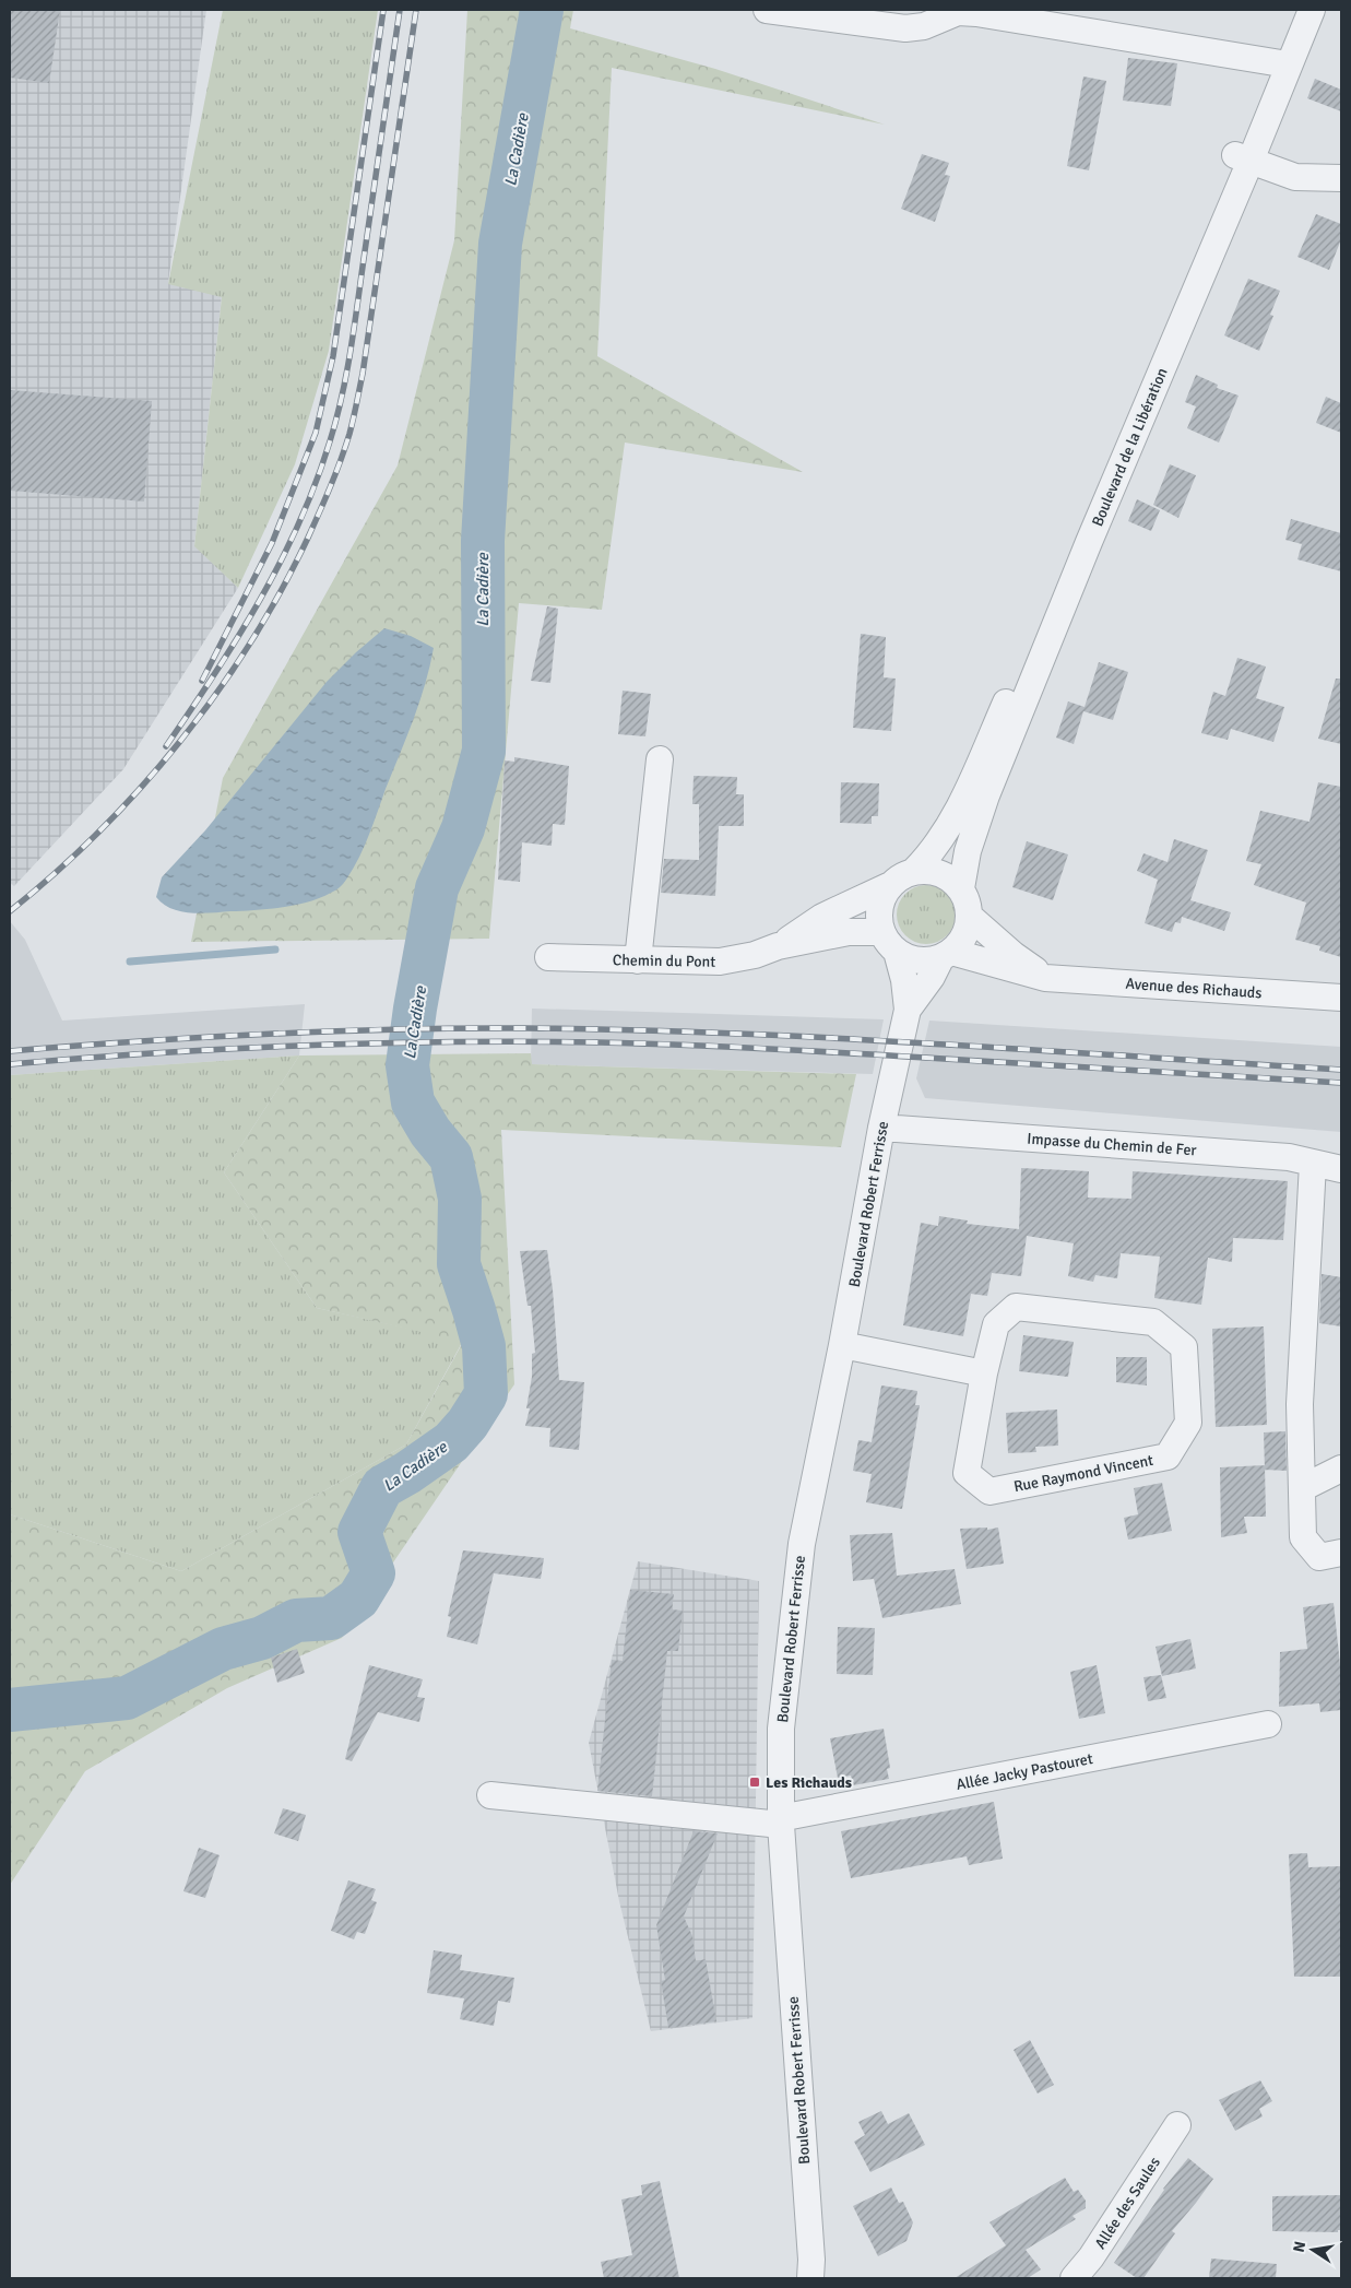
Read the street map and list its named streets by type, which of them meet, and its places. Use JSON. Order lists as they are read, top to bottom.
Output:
{
  "streets": {
    "street": [
      "Boulevard de la Libération",
      "Chemin du Pont",
      "Avenue des Richauds",
      "Impasse du Chemin de Fer",
      "Boulevard Robert Ferrisse",
      "Rue Raymond Vincent",
      "Allée Jacky Pastouret",
      "Allée des Saules"
    ]
  },
  "crossings": [
    ["Boulevard de la Libération", "Chemin du Pont"],
    ["Boulevard de la Libération", "Avenue des Richauds"],
    ["Boulevard de la Libération", "Boulevard Robert Ferrisse"],
    ["Chemin du Pont", "Avenue des Richauds"],
    ["Chemin du Pont", "Boulevard Robert Ferrisse"],
    ["Avenue des Richauds", "Boulevard Robert Ferrisse"],
    ["Impasse du Chemin de Fer", "Boulevard Robert Ferrisse"],
    ["Boulevard Robert Ferrisse", "Allée Jacky Pastouret"]
  ],
  "water": ["La Cadière"],
  "places": {
    "transit": ["Les Richauds"]
  },
  "north": "left"
}
